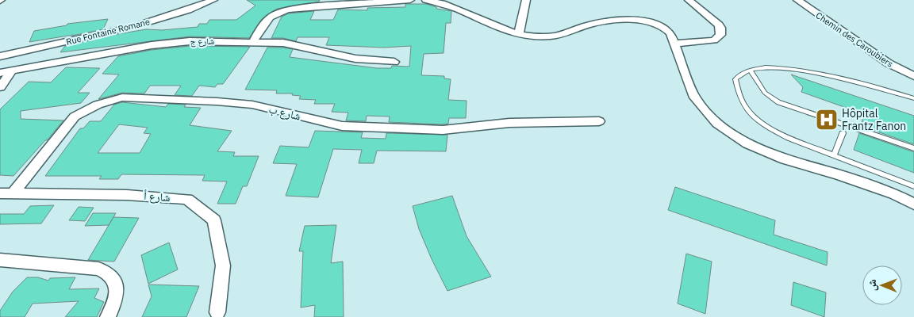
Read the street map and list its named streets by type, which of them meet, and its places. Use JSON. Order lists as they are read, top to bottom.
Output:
{
  "streets": {
    "street": [
      "Rue Fontaine Romane",
      "Chemin des Caroubiers",
      "شارع ج",
      "شارع ب",
      "شارع أ"
    ]
  },
  "crossings": [
    ["شارع ب", "شارع أ"]
  ],
  "places": {
    "hospital": ["Hôpital Frantz Fanon"]
  },
  "north": "left"
}
